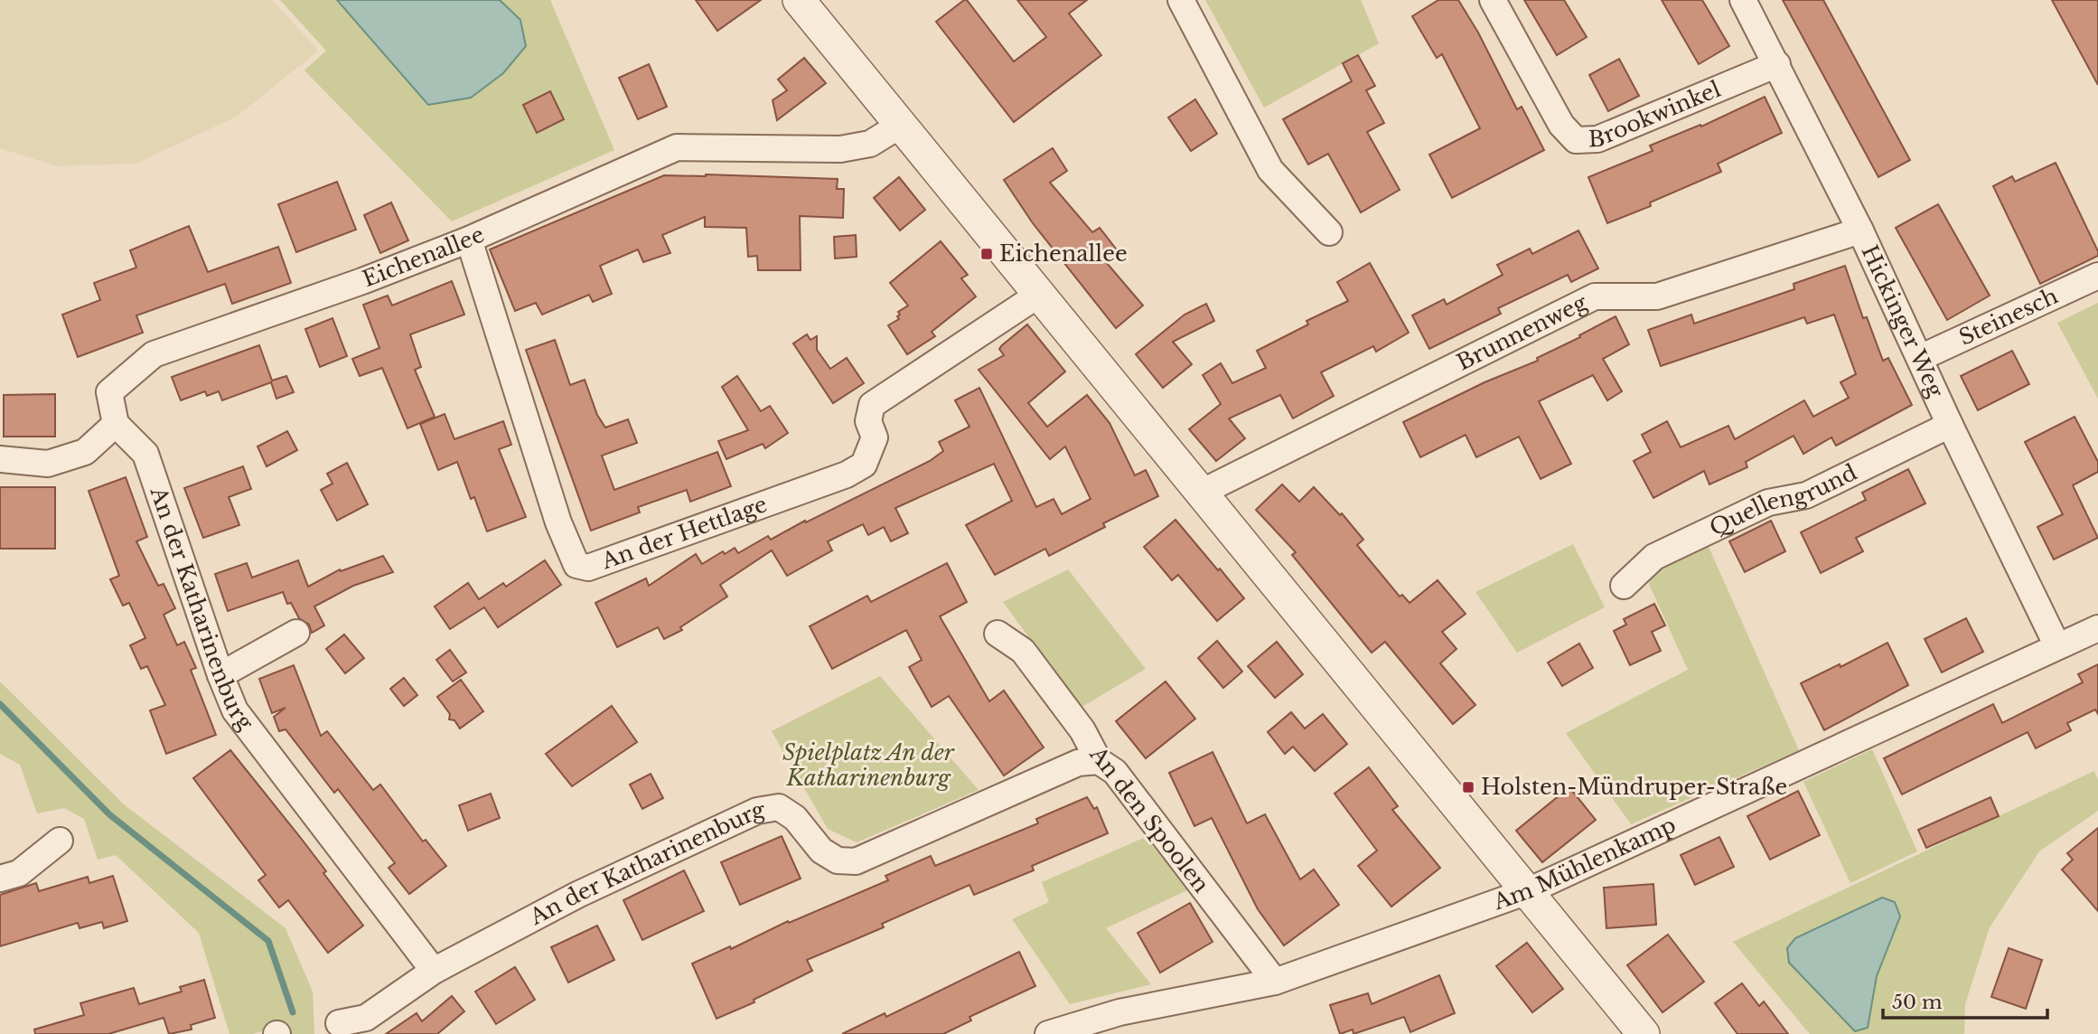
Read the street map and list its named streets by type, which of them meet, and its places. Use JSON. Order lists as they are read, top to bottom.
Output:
{
  "streets": {
    "street": [
      "Brookwinkel",
      "Eichenallee",
      "Steinesch",
      "Hickinger Weg",
      "Brunnenweg",
      "Quellengrund",
      "An der Hettlage",
      "An der Katharinenburg",
      "An den Spoolen",
      "Am Mühlenkamp"
    ]
  },
  "crossings": [
    ["Brookwinkel", "Hickinger Weg"],
    ["Eichenallee", "An der Hettlage"],
    ["Eichenallee", "An der Katharinenburg"],
    ["Steinesch", "Hickinger Weg"],
    ["Hickinger Weg", "Brunnenweg"],
    ["Hickinger Weg", "Quellengrund"],
    ["Hickinger Weg", "Am Mühlenkamp"],
    ["An der Katharinenburg", "An den Spoolen"],
    ["An den Spoolen", "Am Mühlenkamp"]
  ],
  "parks": ["Spielplatz An der Katharinenburg"],
  "places": {
    "transit": ["Eichenallee", "Holsten-Mündruper-Straße"]
  },
  "scale_bar": "50 m"
}
